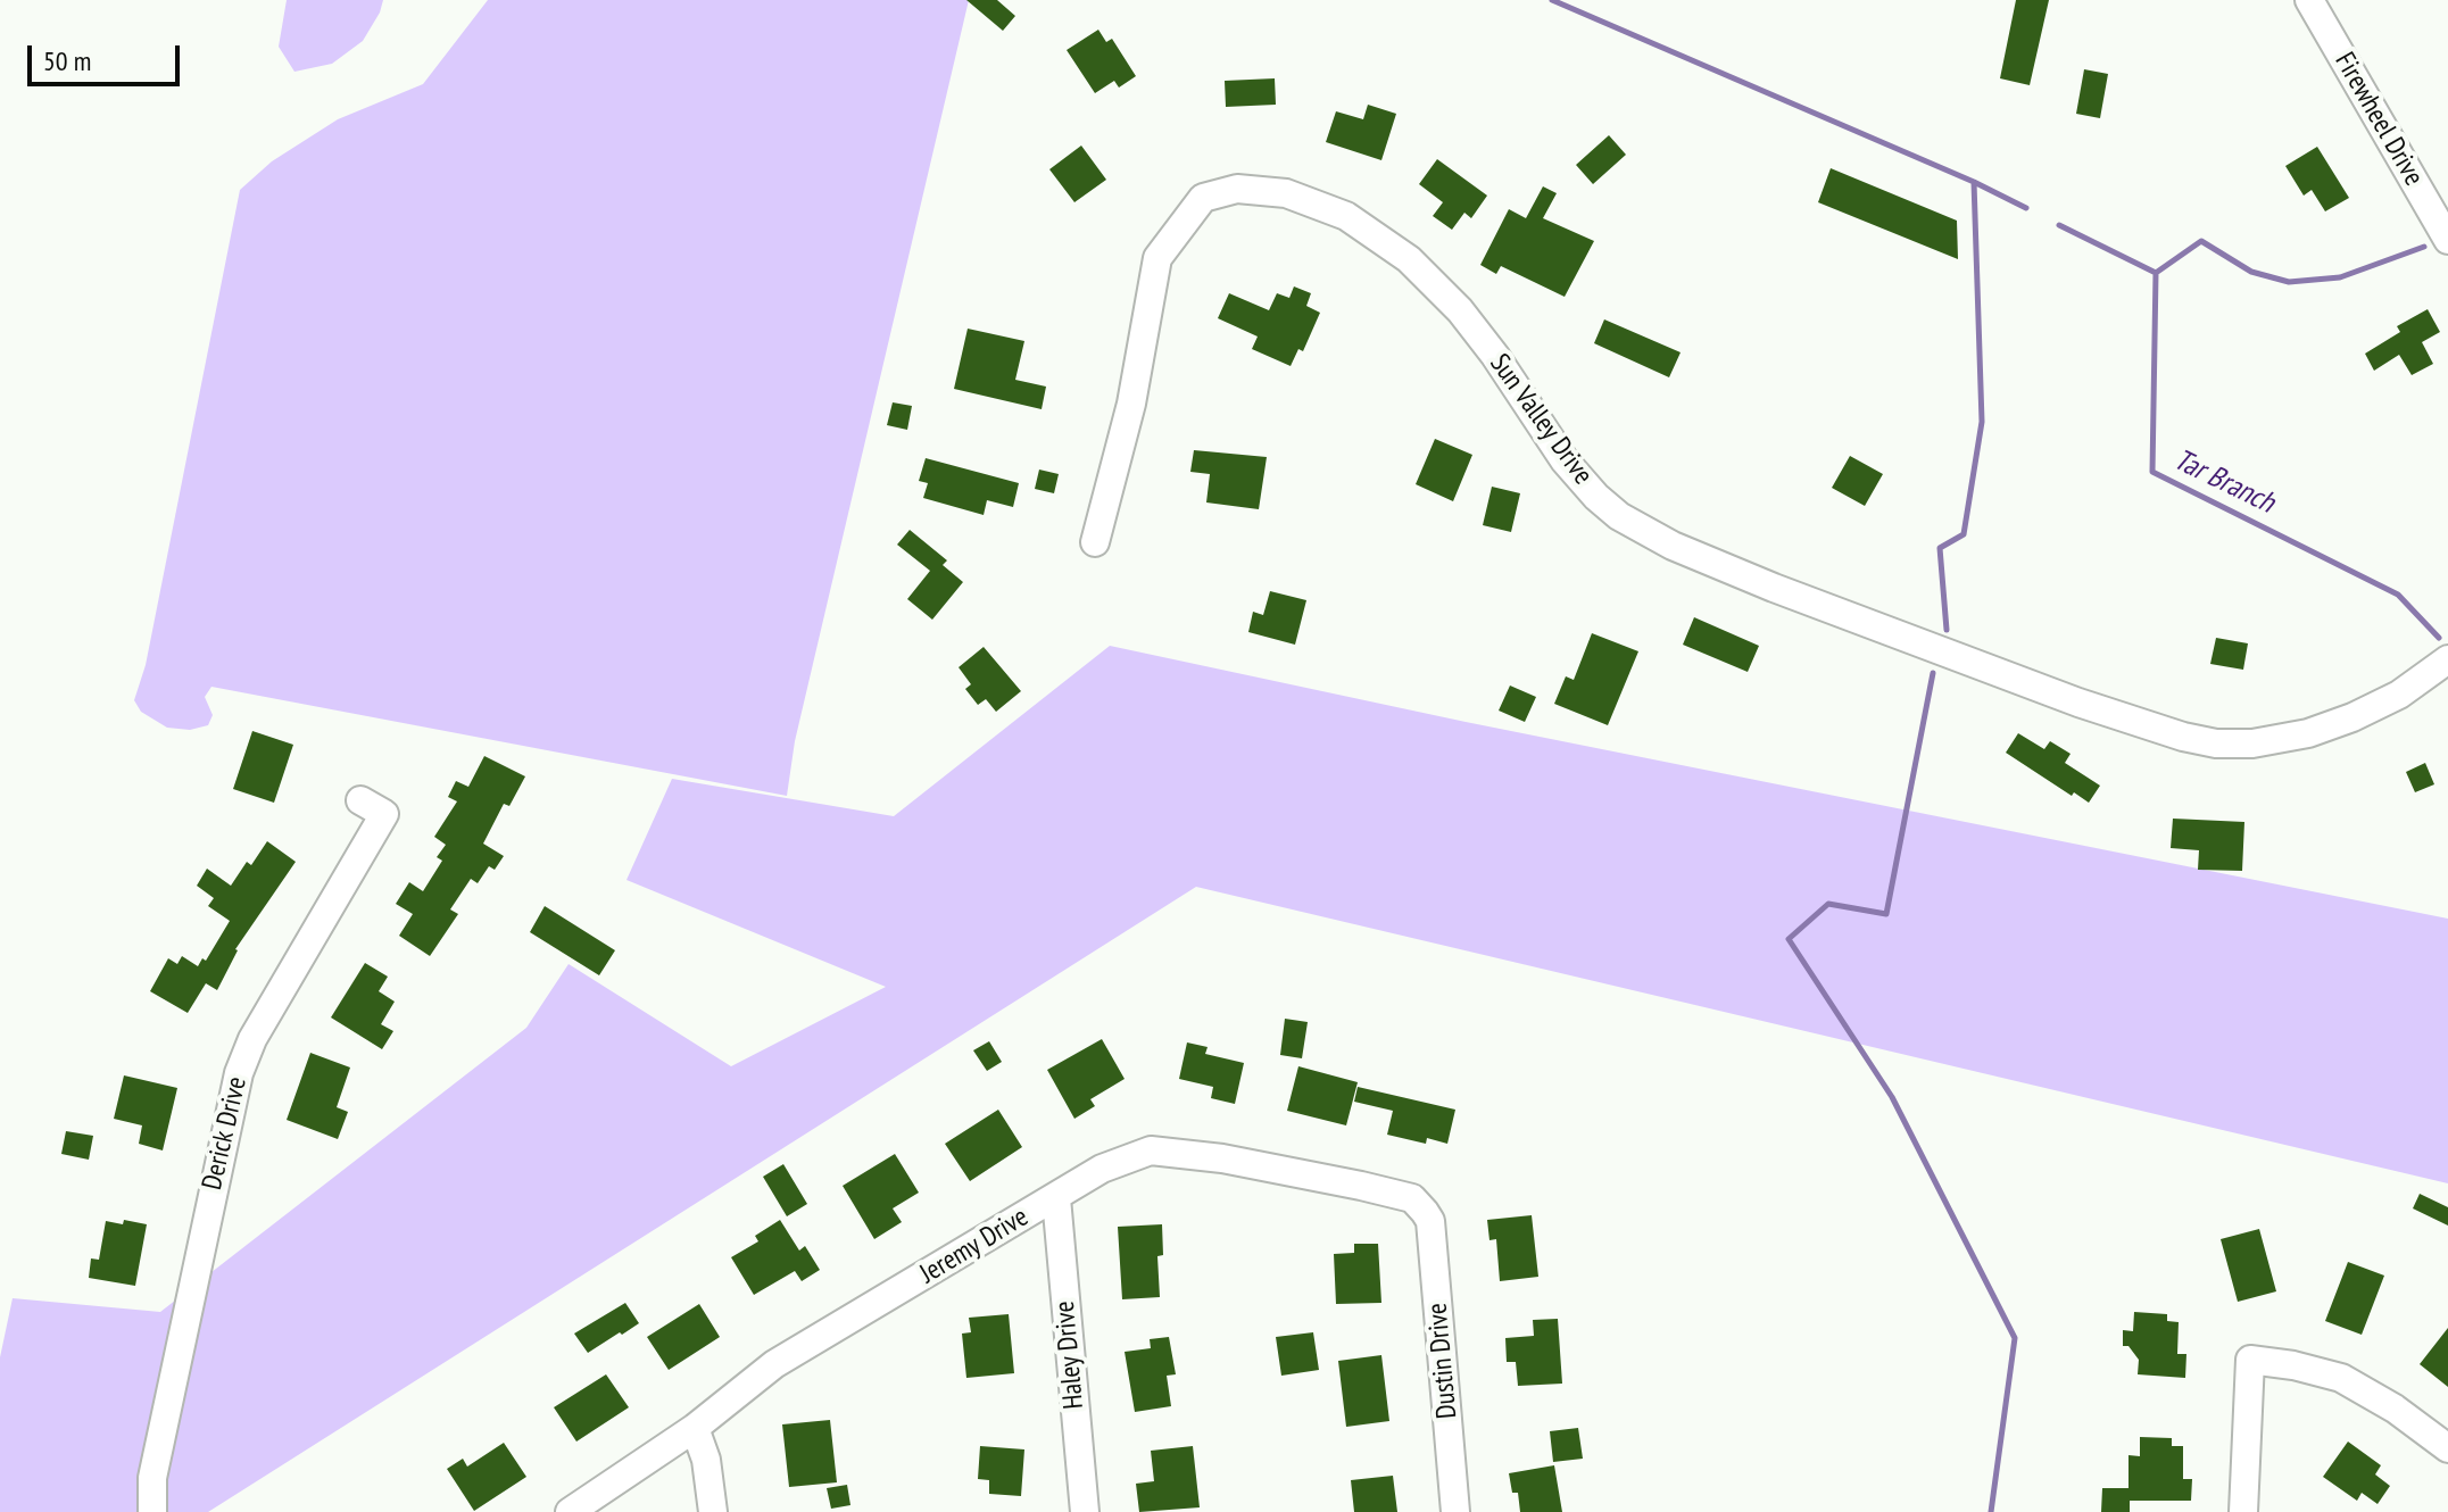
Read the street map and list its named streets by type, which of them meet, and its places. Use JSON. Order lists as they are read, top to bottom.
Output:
{
  "streets": {
    "street": [
      "Firewheel Drive",
      "Sun Valley Drive",
      "Derick Drive",
      "Jeremy Drive",
      "Haley Drive",
      "Dustin Drive"
    ]
  },
  "crossings": [
    ["Jeremy Drive", "Haley Drive"],
    ["Jeremy Drive", "Dustin Drive"]
  ],
  "water": ["Tar Branch"],
  "scale_bar": "50 m"
}
